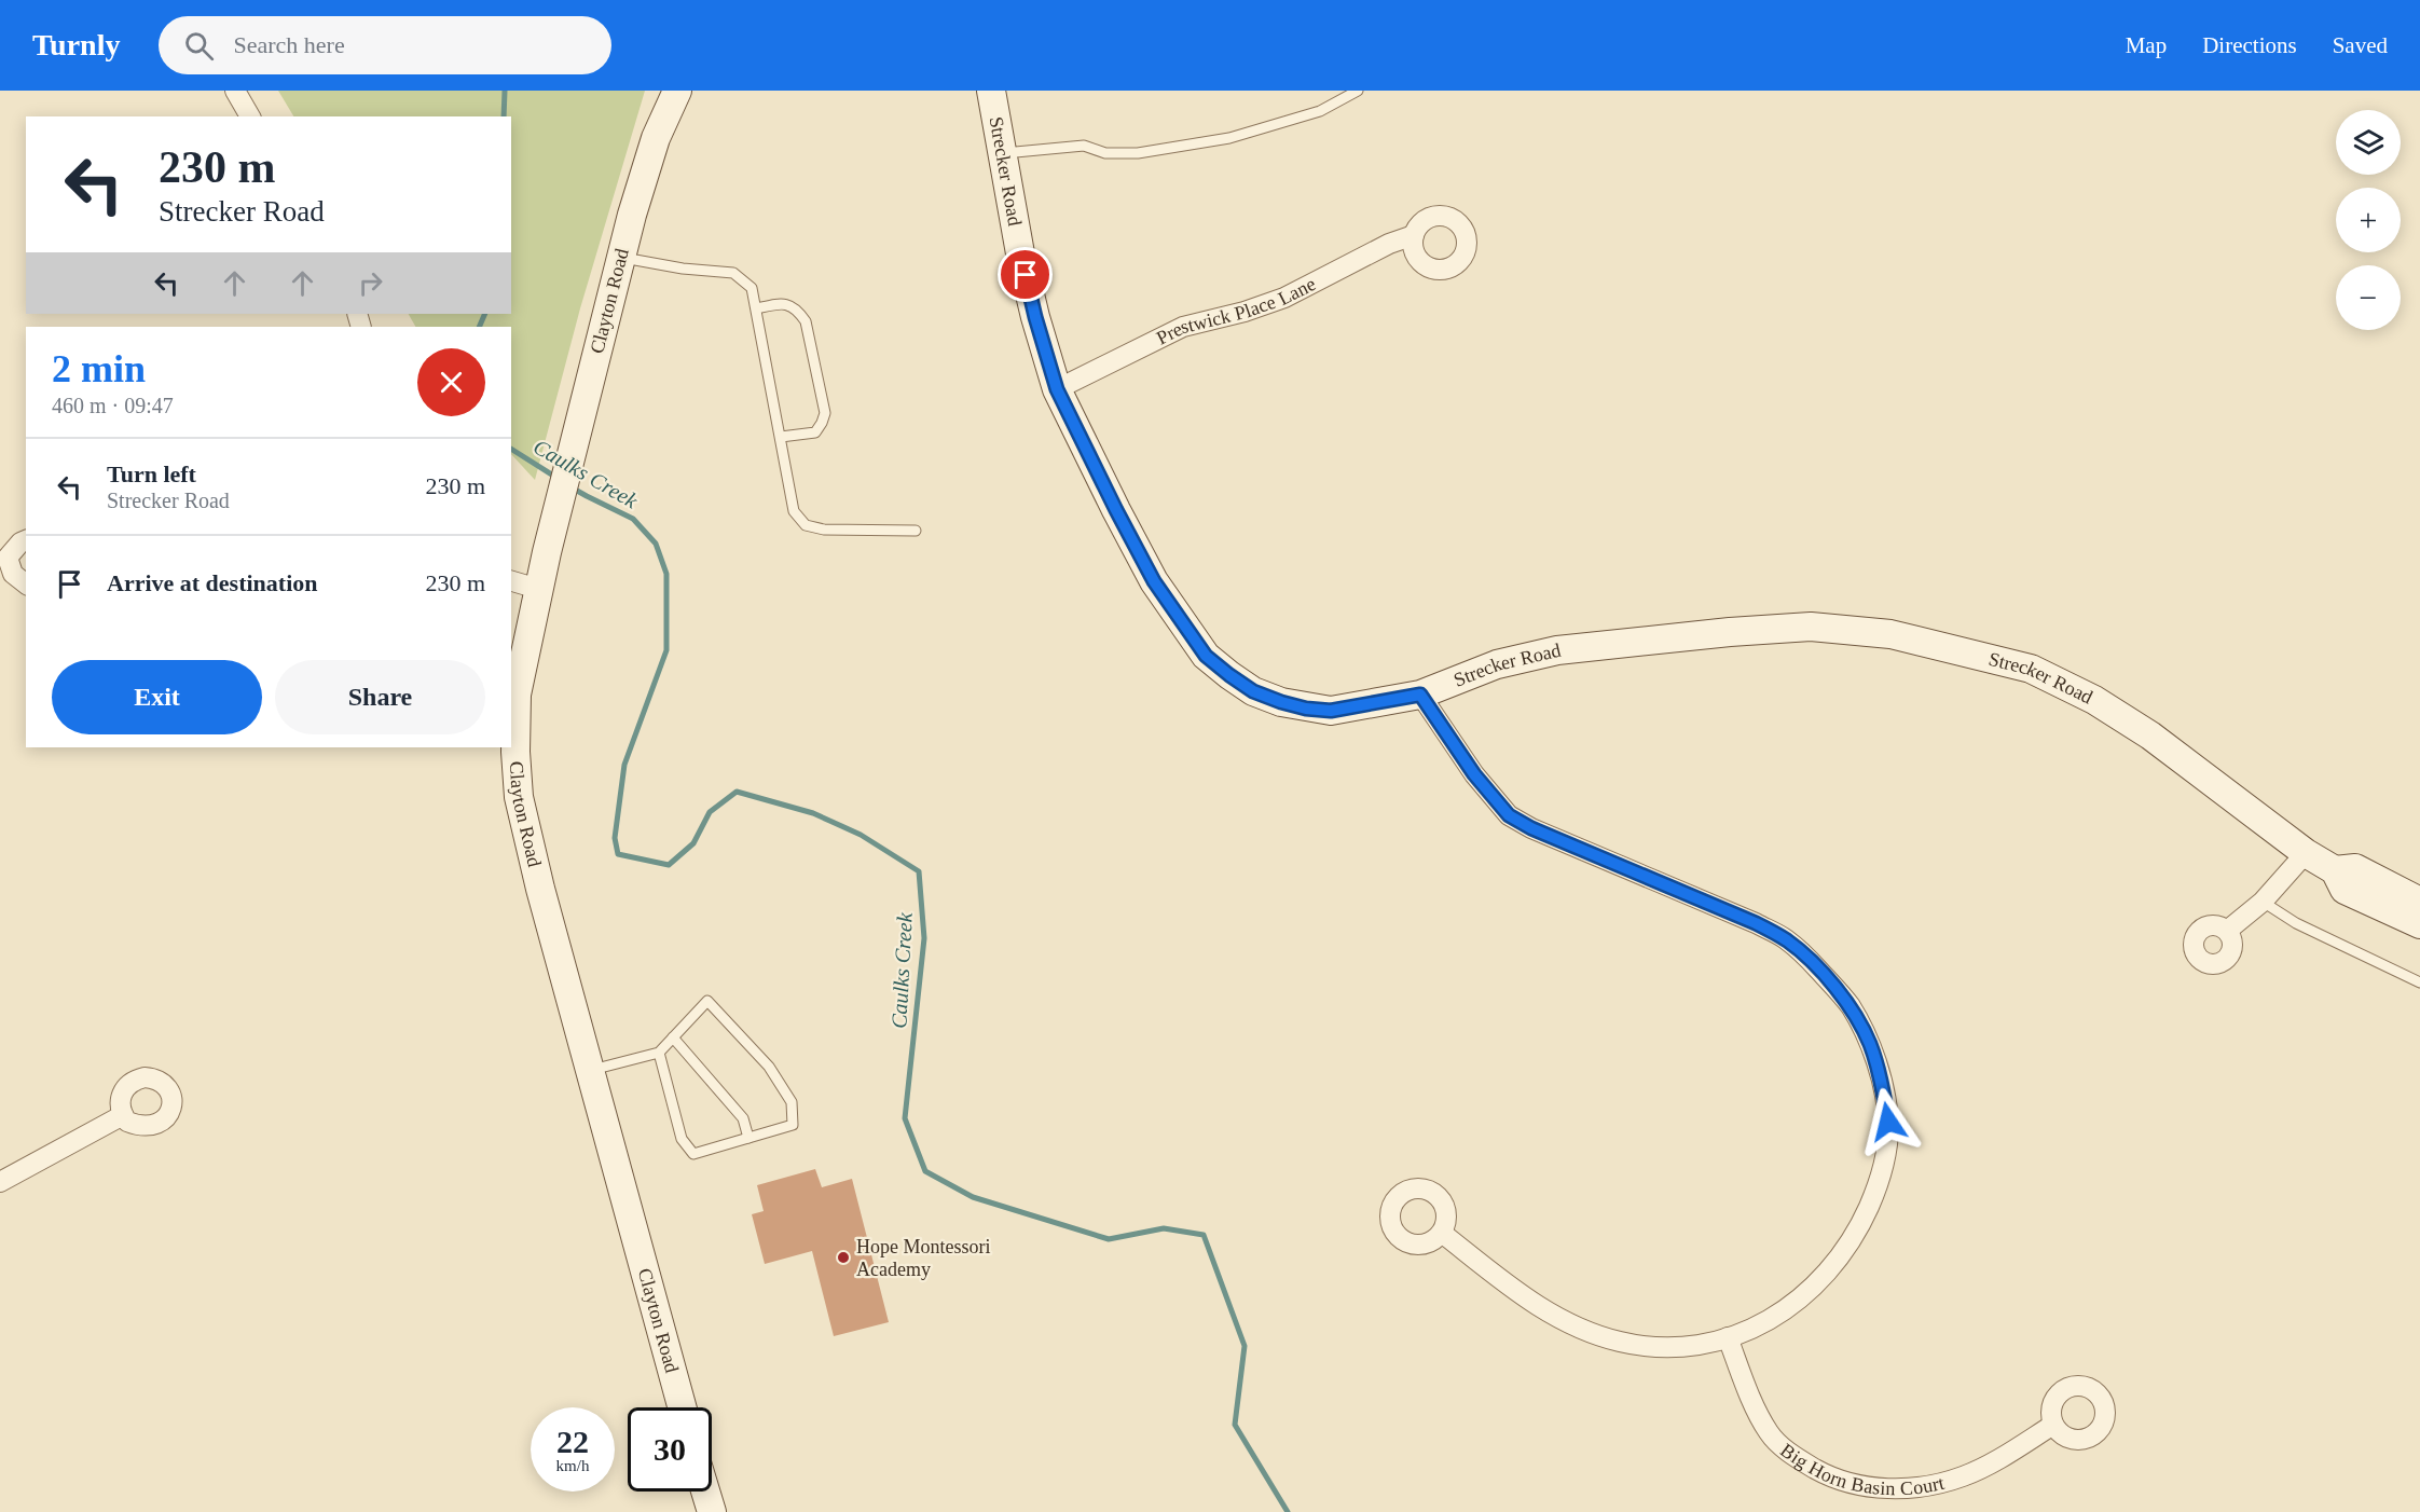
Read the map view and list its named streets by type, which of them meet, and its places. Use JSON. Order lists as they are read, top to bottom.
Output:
{
  "streets": {
    "street": [
      "Strecker Road",
      "Clayton Road",
      "Prestwick Place Lane",
      "Big Horn Basin Court"
    ]
  },
  "crossings": [
    ["Strecker Road", "Prestwick Place Lane"]
  ],
  "water": ["Caulks Creek"],
  "places": ["Hope Montessori Academy"],
  "page": {
    "header": "Turnly",
    "search": "Search here",
    "nav": ["Map", "Directions", "Saved"],
    "map_buttons": ["+", "−"],
    "turn": ["230 m", "Strecker Road"],
    "heading": ["2 min", "460 m · 09:47"],
    "list": [
      {
        "name": "Turn left",
        "note": "Strecker Road",
        "value": "230 m"
      },
      {
        "name": "Arrive at destination",
        "value": "230 m"
      }
    ],
    "buttons": ["Exit", "Share"],
    "speed": "22 km/h",
    "limit": "30"
  }
}
